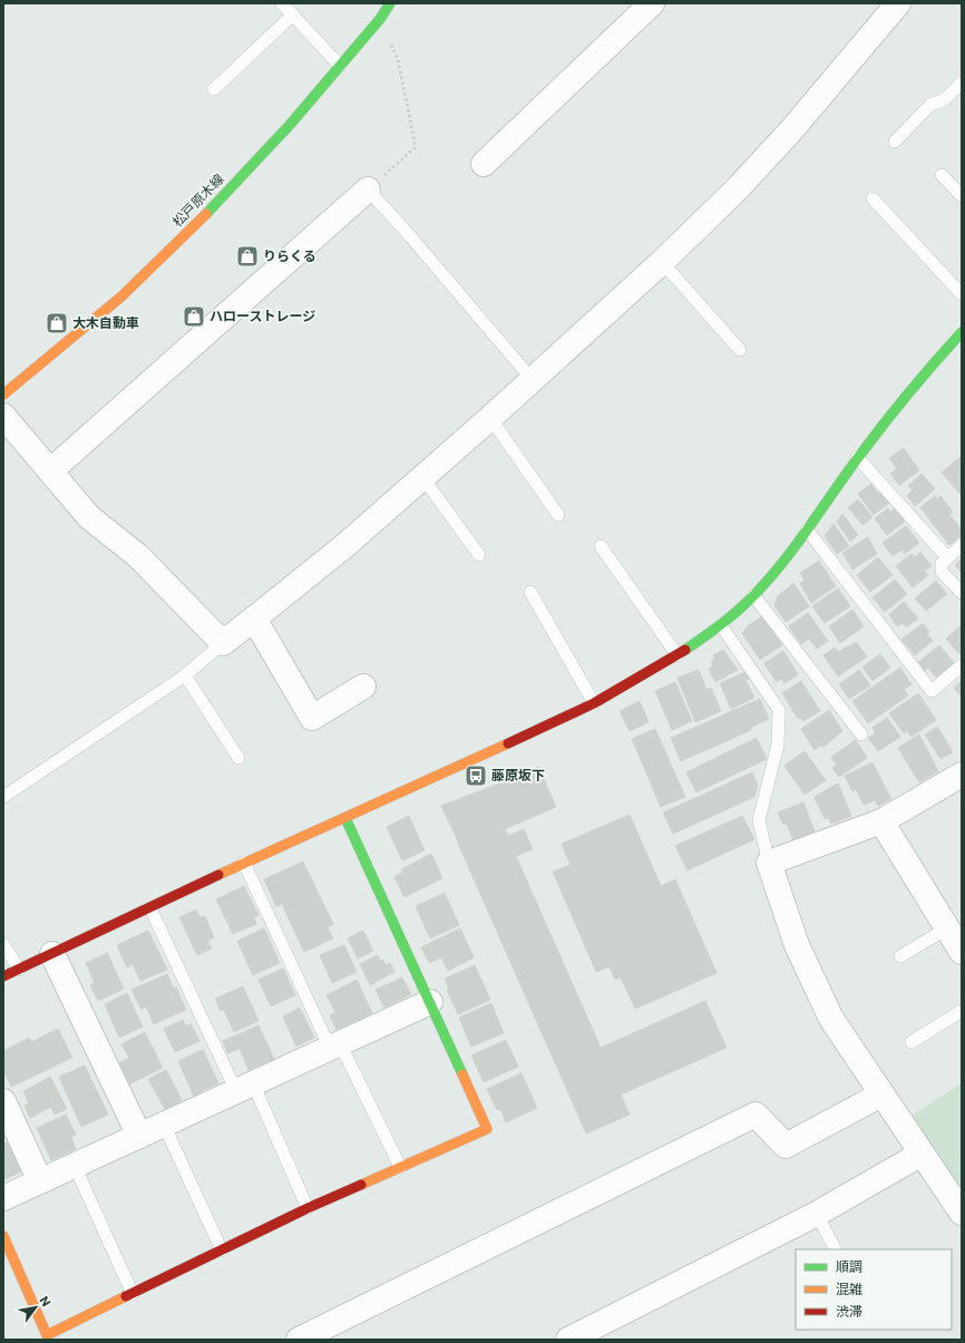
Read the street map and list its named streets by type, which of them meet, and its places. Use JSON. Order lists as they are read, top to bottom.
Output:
{
  "streets": {
    "street": ["松戸原木線"]
  },
  "places": {
    "shop": ["りらくる", "ハローストレージ", "大木自動車"],
    "bus stop": ["藤原坂下"]
  },
  "legend": ["順調", "混雑", "渋滞"],
  "north": "top right"
}
